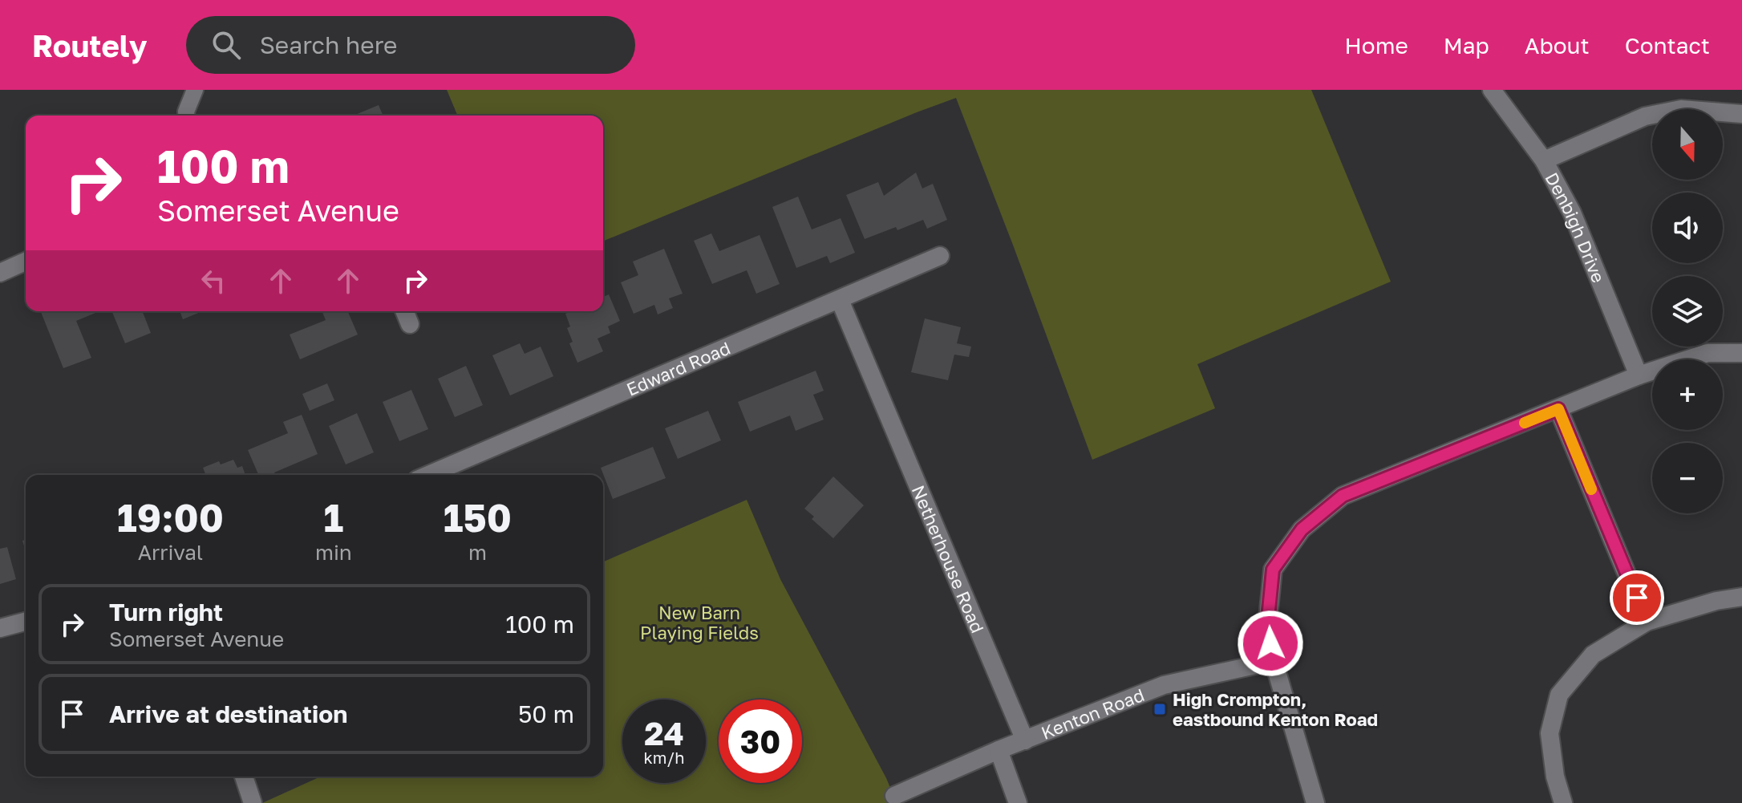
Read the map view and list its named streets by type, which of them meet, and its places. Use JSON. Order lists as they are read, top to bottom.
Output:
{
  "streets": {
    "street": [
      "Denbigh Drive",
      "Edward Road",
      "Netherhouse Road",
      "Kenton Road"
    ]
  },
  "crossings": [
    ["Edward Road", "Netherhouse Road"],
    ["Netherhouse Road", "Kenton Road"]
  ],
  "parks": ["New Barn Playing Fields"],
  "places": {
    "transit": ["High Crompton, eastbound Kenton Road"]
  },
  "north": "bottom",
  "page": {
    "header": "Routely",
    "search": "Search here",
    "nav": [
      "Home",
      "Map",
      "About",
      "Contact"
    ],
    "map_buttons": ["+", "−"],
    "turn": ["100 m", "Somerset Avenue"],
    "eta": [
      "19:00",
      "Arrival",
      "1",
      "min",
      "150",
      "m"
    ],
    "list": [
      {
        "name": "Turn right",
        "note": "Somerset Avenue",
        "value": "100 m"
      },
      {
        "name": "Arrive at destination",
        "value": "50 m"
      }
    ],
    "speed": "24 km/h",
    "limit": "30"
  }
}
